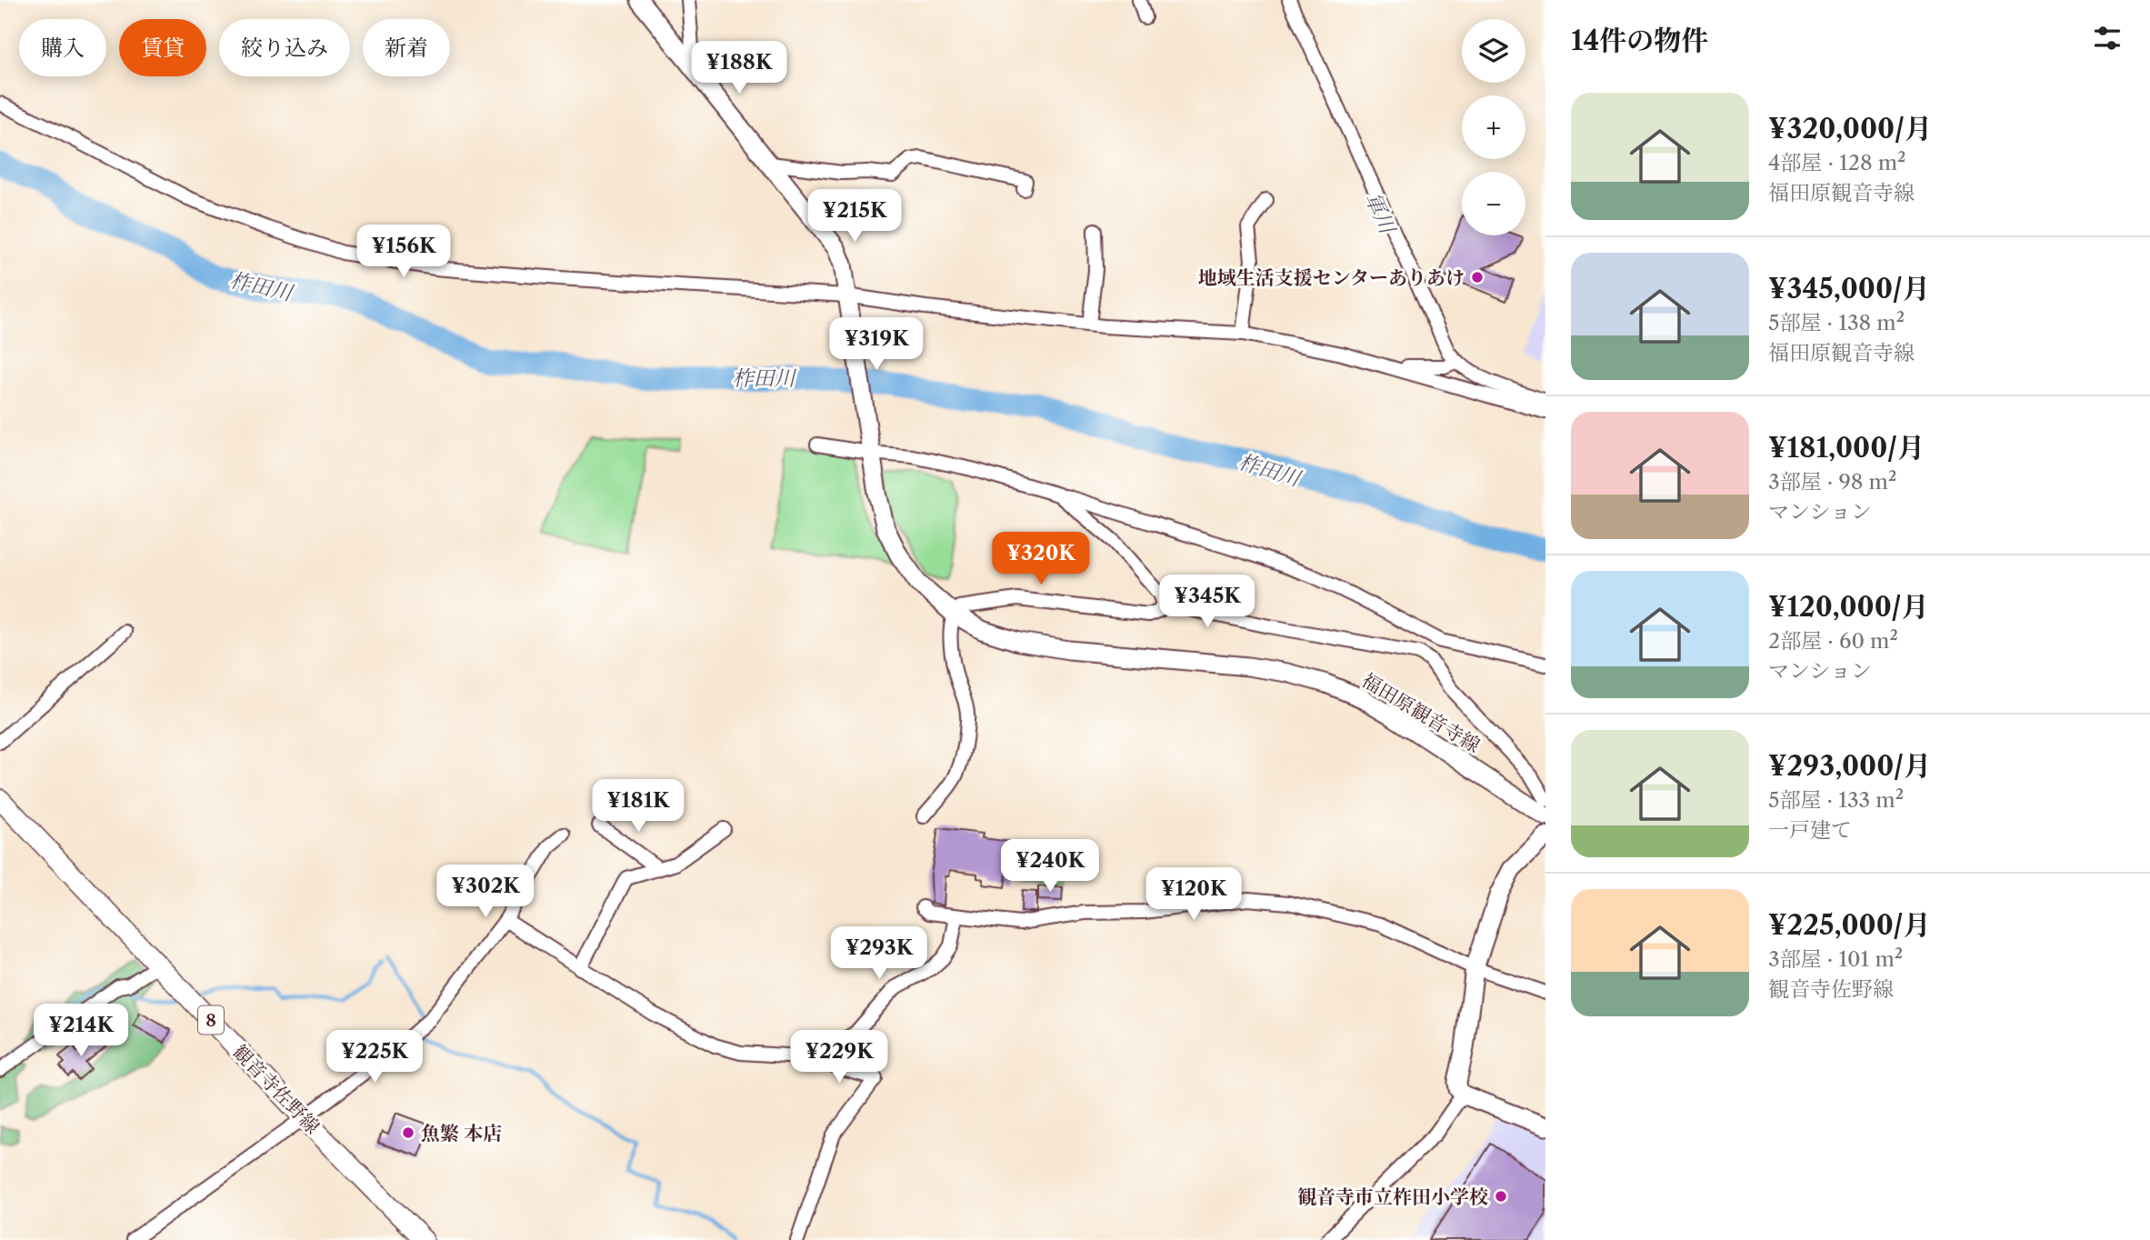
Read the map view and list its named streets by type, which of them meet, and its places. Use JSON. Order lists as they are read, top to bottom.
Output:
{
  "streets": {
    "main road": ["福田原観音寺線", "8", "観音寺佐野線"]
  },
  "water": ["軍川", "柞田川"],
  "places": ["地域生活支援センターありあけ", "魚繁 本店", "観音寺市立柞田小学校"],
  "page": {
    "heading": "14件の物件",
    "map_buttons": ["+", "−"],
    "chip": [
      "購入",
      "賃貸",
      "絞り込み",
      "新着"
    ],
    "price": [
      "¥188K",
      "¥215K",
      "¥156K",
      "¥319K",
      "¥320K",
      "¥345K",
      "¥181K",
      "¥240K",
      "¥302K",
      "¥120K",
      "¥293K",
      "¥214K",
      "¥225K",
      "¥229K"
    ],
    "list": [
      {
        "name": "¥320,000/月",
        "note": "4部屋 · 128 m² · 福田原観音寺線"
      },
      {
        "name": "¥345,000/月",
        "note": "5部屋 · 138 m² · 福田原観音寺線"
      },
      {
        "name": "¥181,000/月",
        "note": "3部屋 · 98 m² · マンション"
      },
      {
        "name": "¥120,000/月",
        "note": "2部屋 · 60 m² · マンション"
      },
      {
        "name": "¥293,000/月",
        "note": "5部屋 · 133 m² · 一戸建て"
      },
      {
        "name": "¥225,000/月",
        "note": "3部屋 · 101 m² · 観音寺佐野線"
      }
    ]
  }
}
